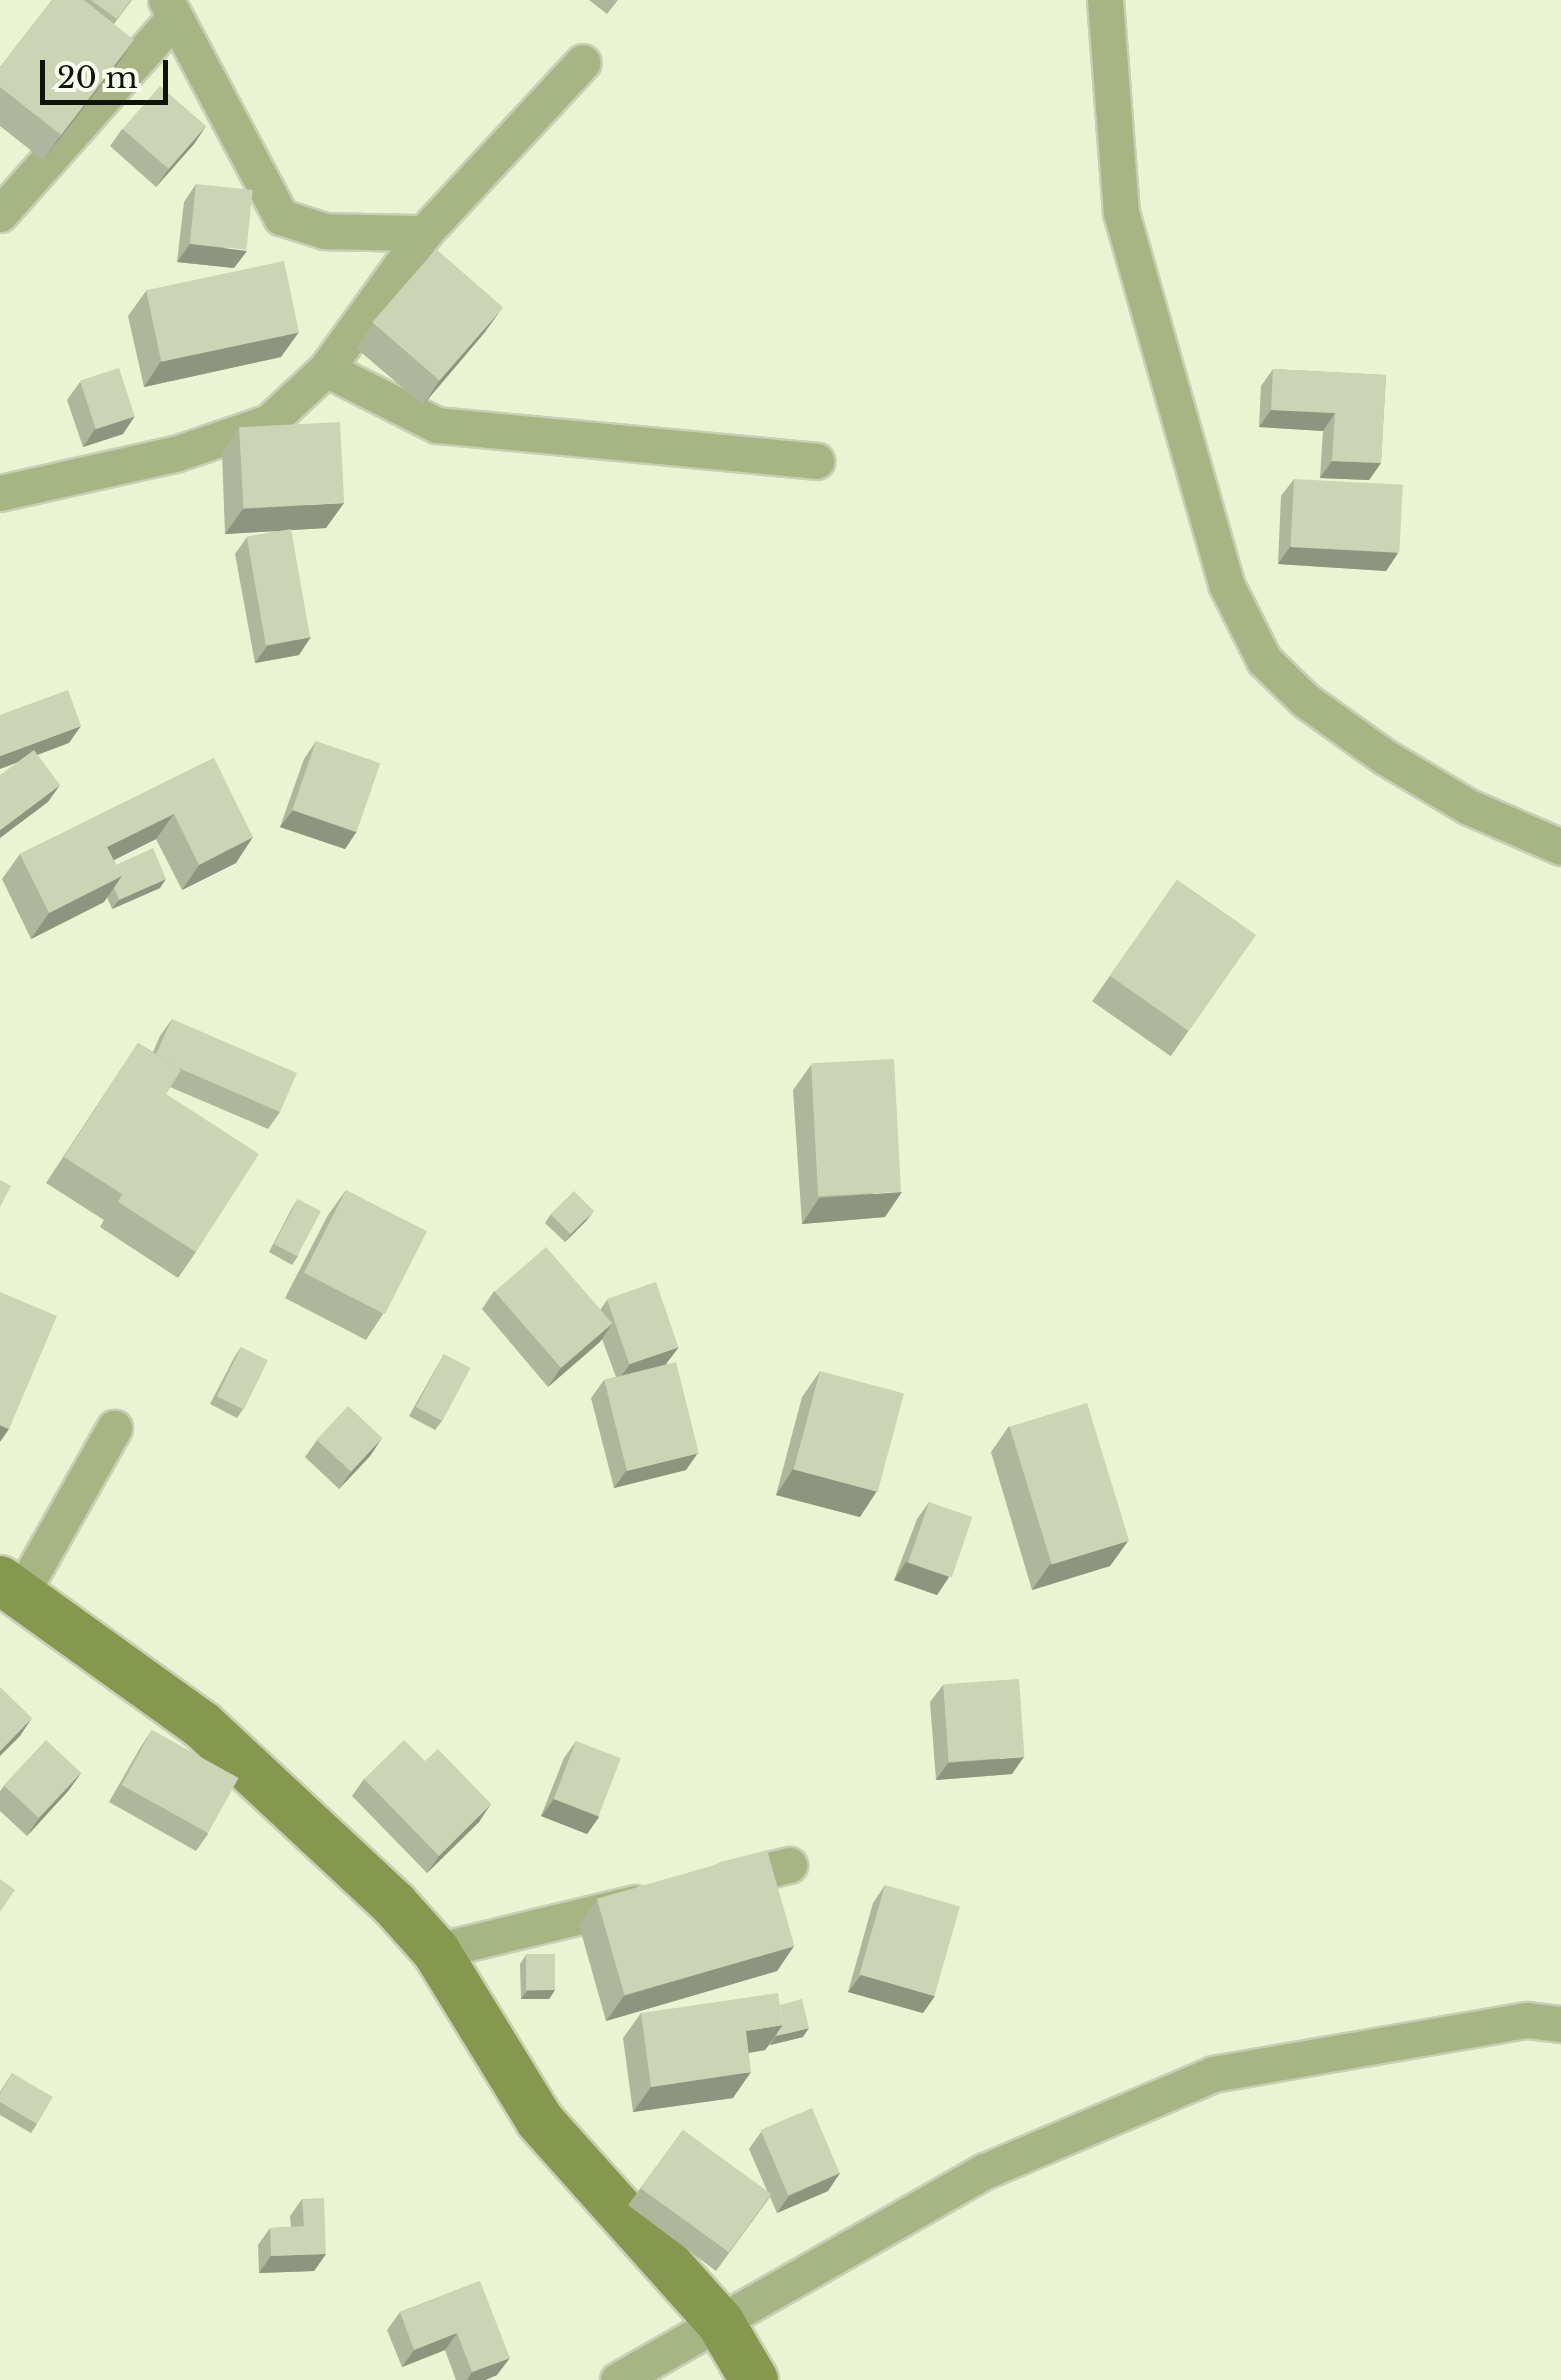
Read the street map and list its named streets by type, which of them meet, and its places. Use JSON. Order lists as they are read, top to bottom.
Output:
{
  "scale_bar": "20 m"
}
